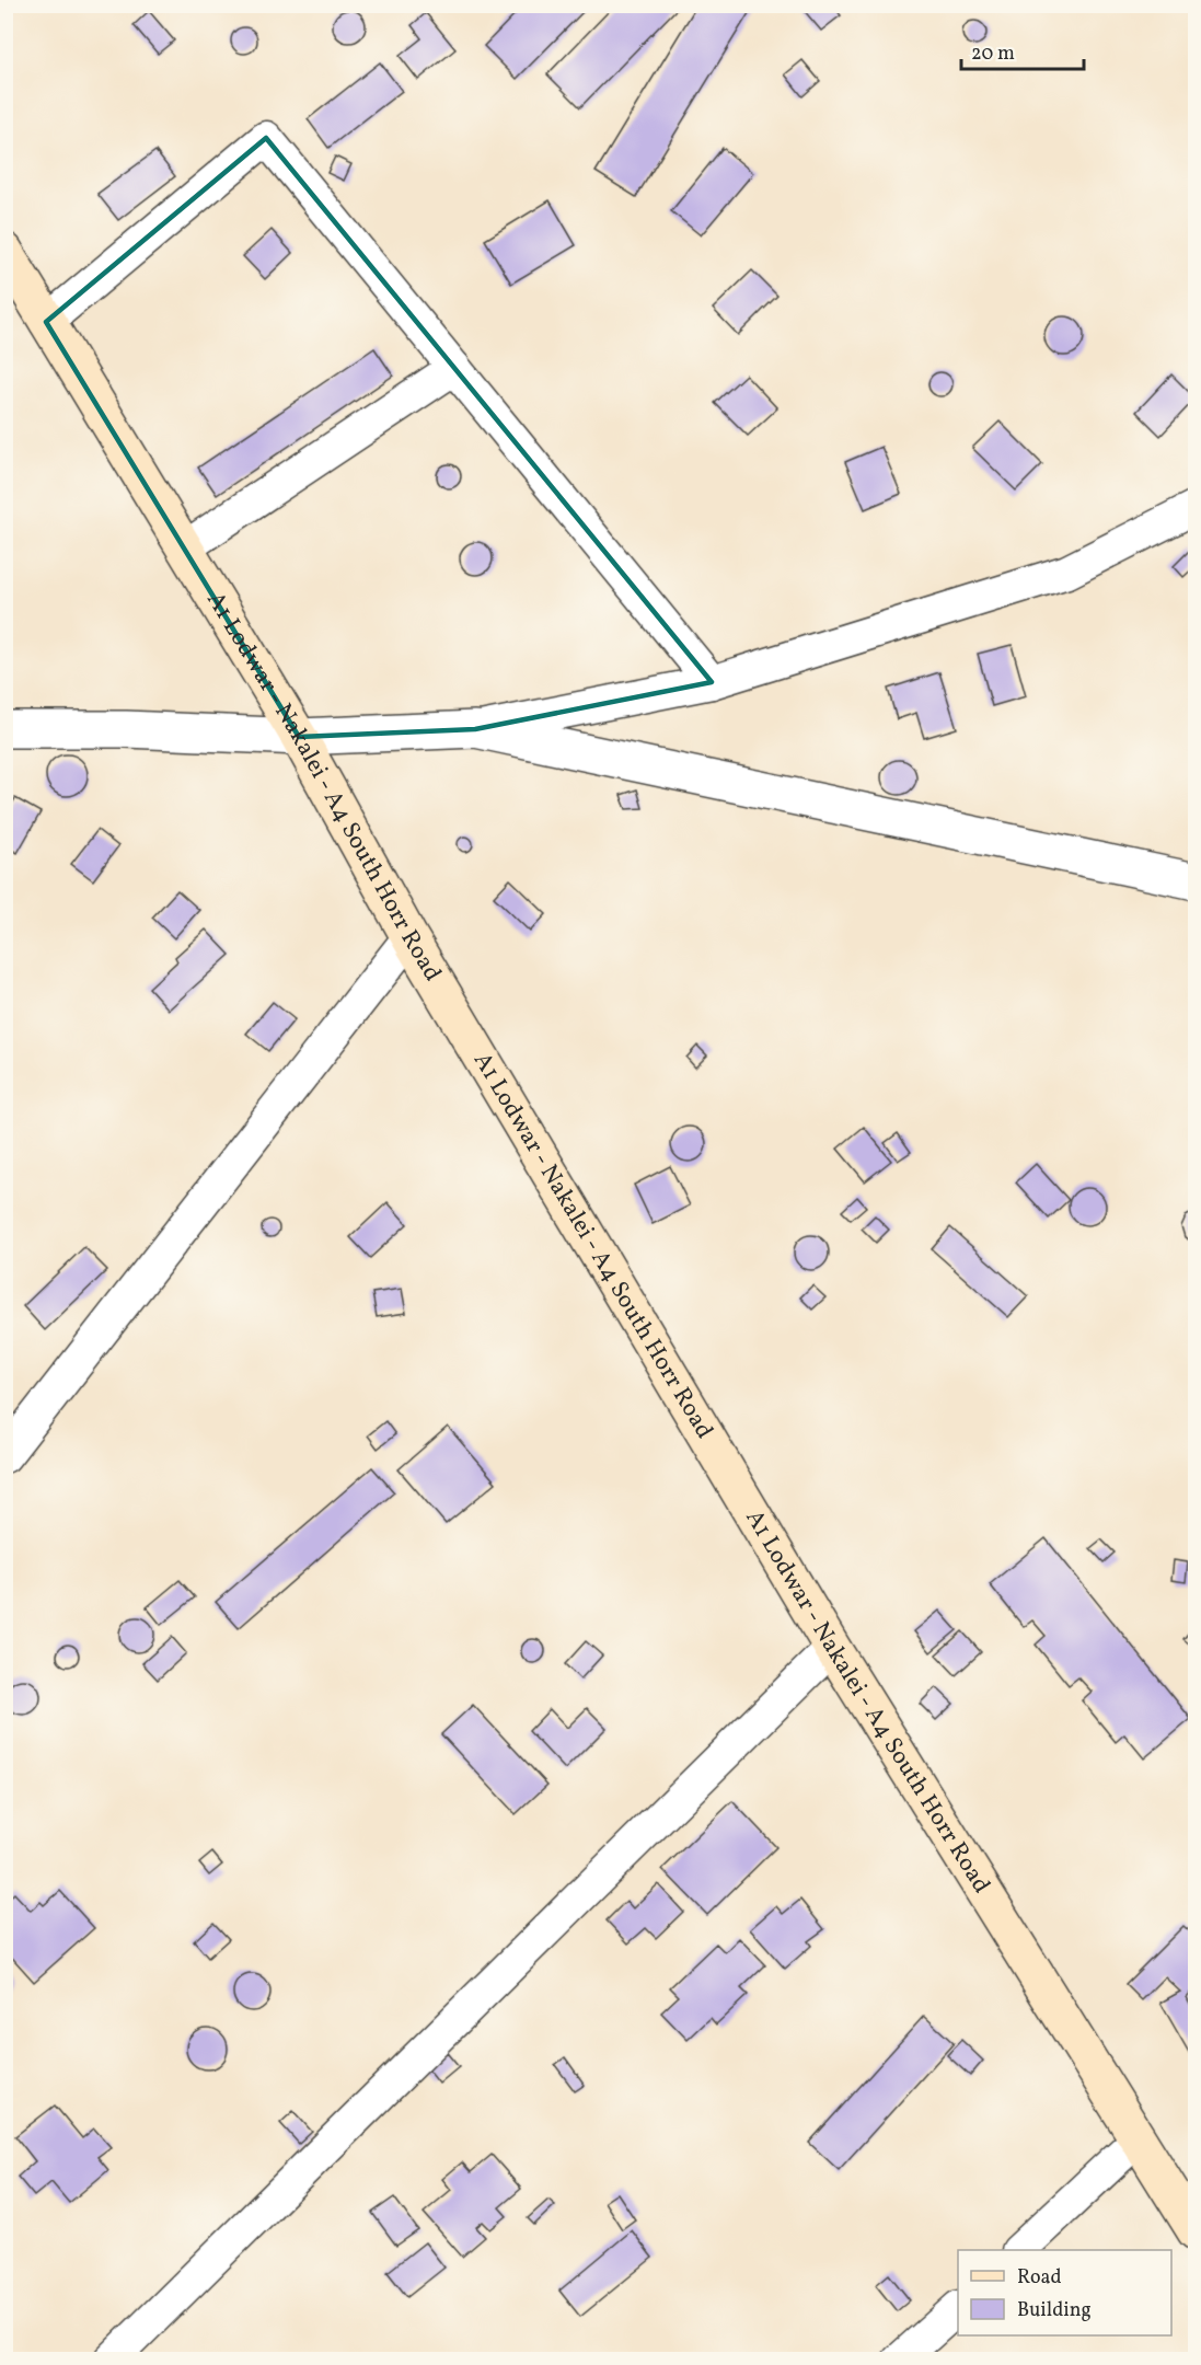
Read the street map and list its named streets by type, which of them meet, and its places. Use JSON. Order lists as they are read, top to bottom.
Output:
{
  "streets": {
    "main road": ["A1 Lodwar - Nakalei - A4 South Horr Road"]
  },
  "legend": ["Road", "Building"],
  "scale_bar": "20 m"
}
